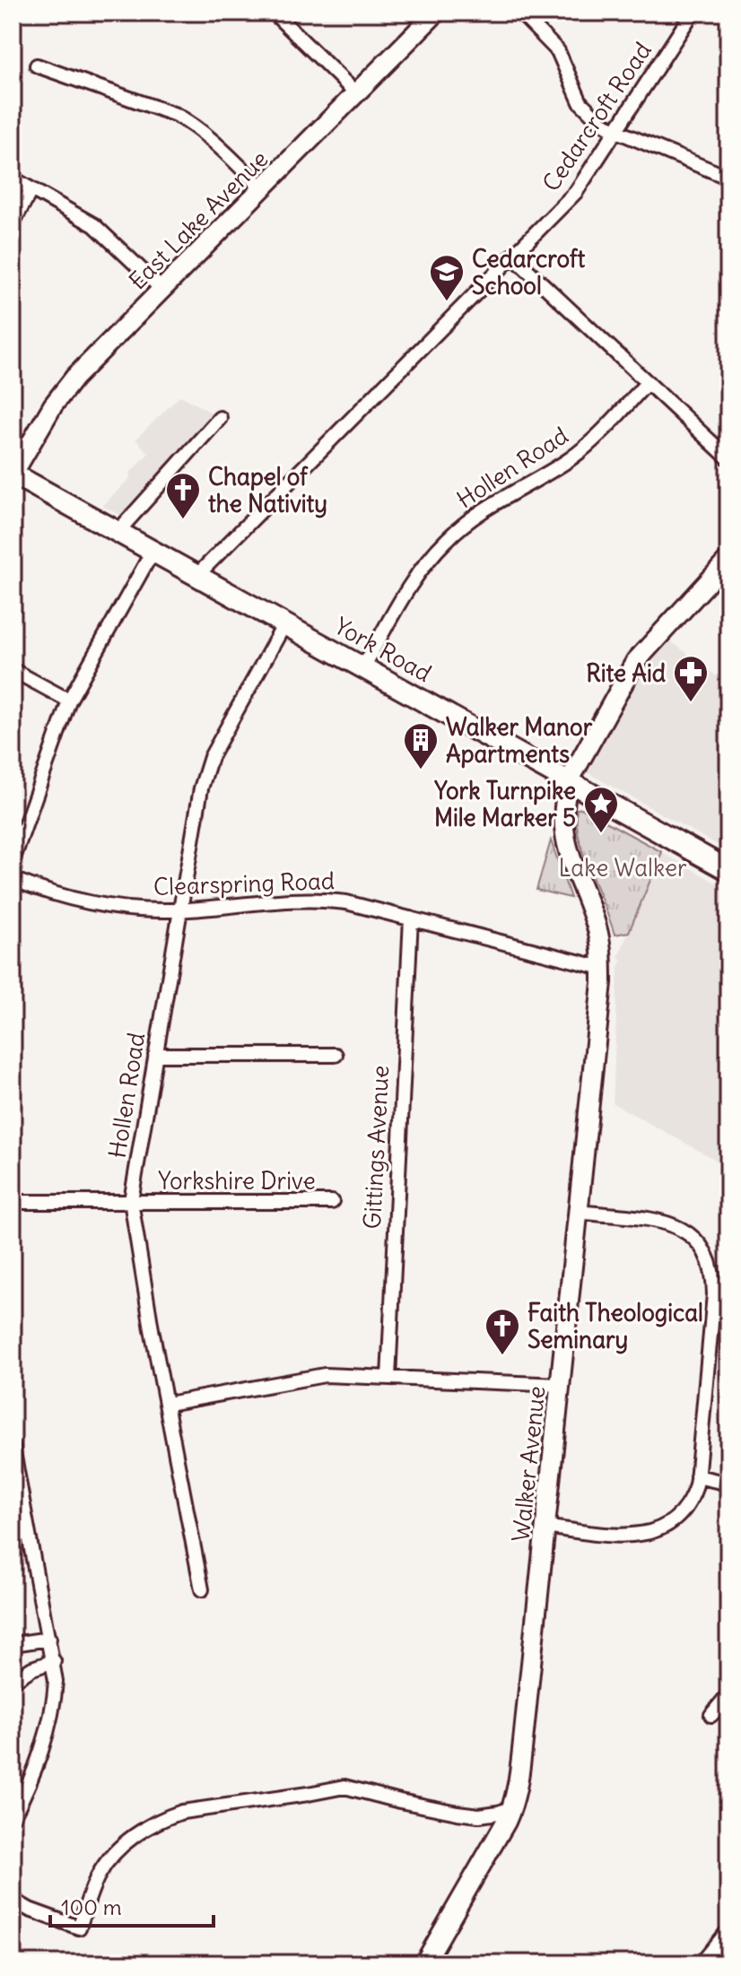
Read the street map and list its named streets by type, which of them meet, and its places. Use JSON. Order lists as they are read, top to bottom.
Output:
{
  "streets": {
    "main road": ["York Road"],
    "street": [
      "Cedarcroft Road",
      "East Lake Avenue",
      "Hollen Road",
      "Clearspring Road",
      "Gittings Avenue",
      "Yorkshire Drive",
      "Walker Avenue"
    ]
  },
  "crossings": [
    ["Cedarcroft Road", "York Road"],
    ["East Lake Avenue", "York Road"],
    ["Hollen Road", "York Road"],
    ["Hollen Road", "Clearspring Road"],
    ["Hollen Road", "Yorkshire Drive"],
    ["York Road", "Walker Avenue"],
    ["Clearspring Road", "Gittings Avenue"],
    ["Clearspring Road", "Walker Avenue"]
  ],
  "parks": ["Lake Walker"],
  "places": {
    "school or university": ["Cedarcroft School"],
    "church": ["Chapel of the Nativity", "Faith Theological Seminary"],
    "pharmacy": ["Rite Aid"],
    "building": ["Walker Manor Apartments"],
    "place": ["York Turnpike Mile Marker 5"]
  },
  "scale_bar": "100 m"
}
